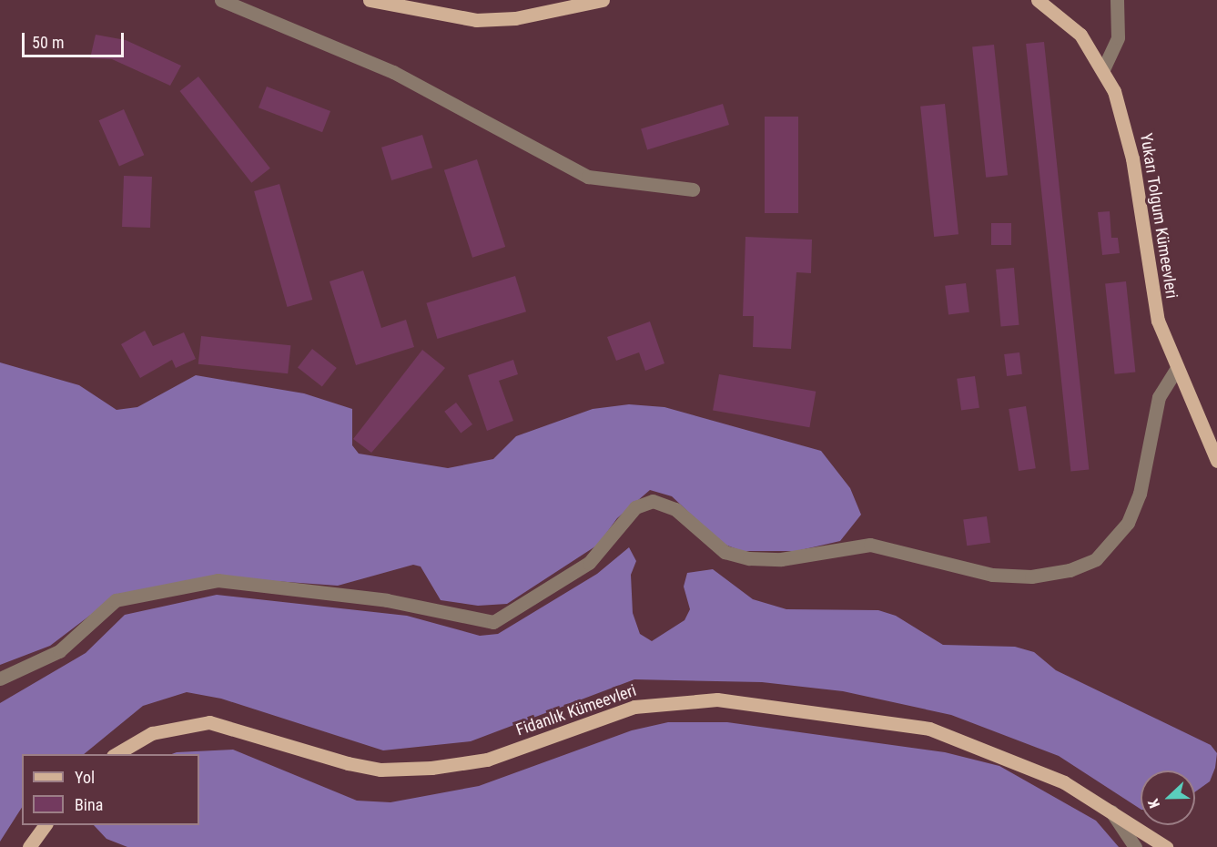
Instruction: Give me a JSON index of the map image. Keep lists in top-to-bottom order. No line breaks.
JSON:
{"streets":{"main road":["Yukarı Tolgum Kümeevleri","Fidanlık Kümeevleri"]},"legend":["Yol","Bina"],"scale_bar":"50 m","north":"left"}
